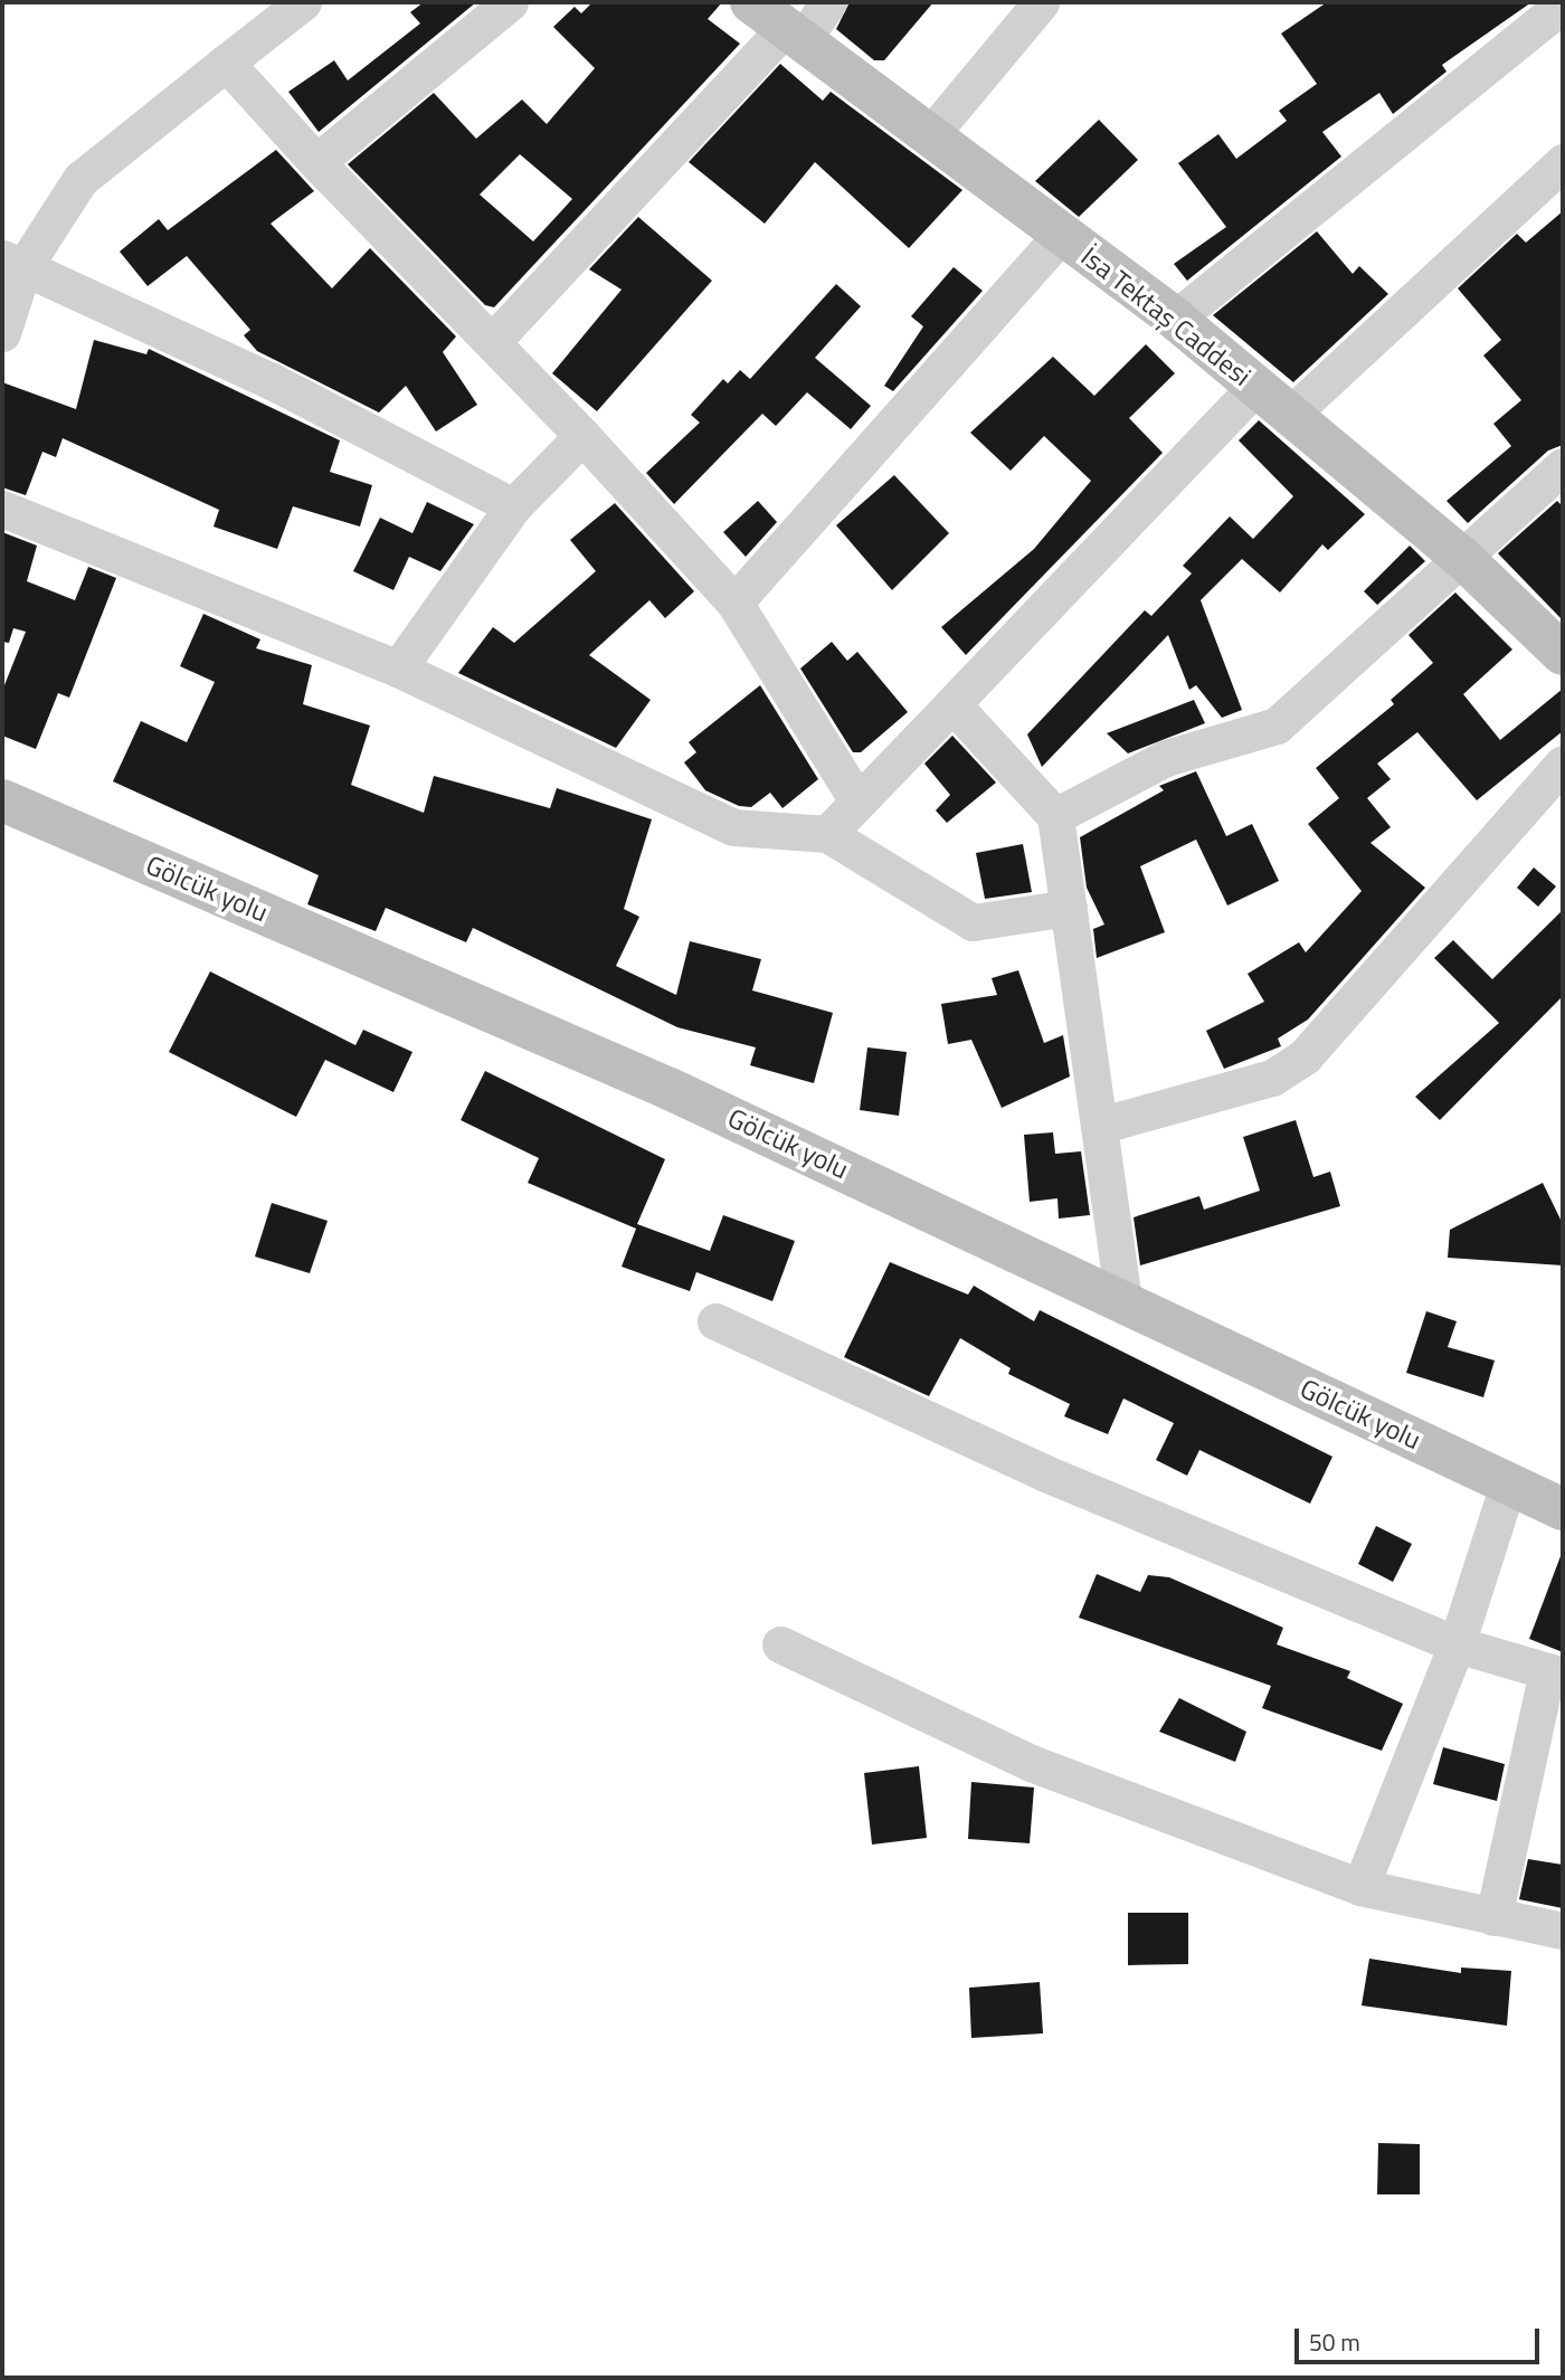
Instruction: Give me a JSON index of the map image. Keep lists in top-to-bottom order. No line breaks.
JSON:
{"streets":{"main road":["İsa Tektaş Caddesi","Gölcük yolu"]},"scale_bar":"50 m"}
